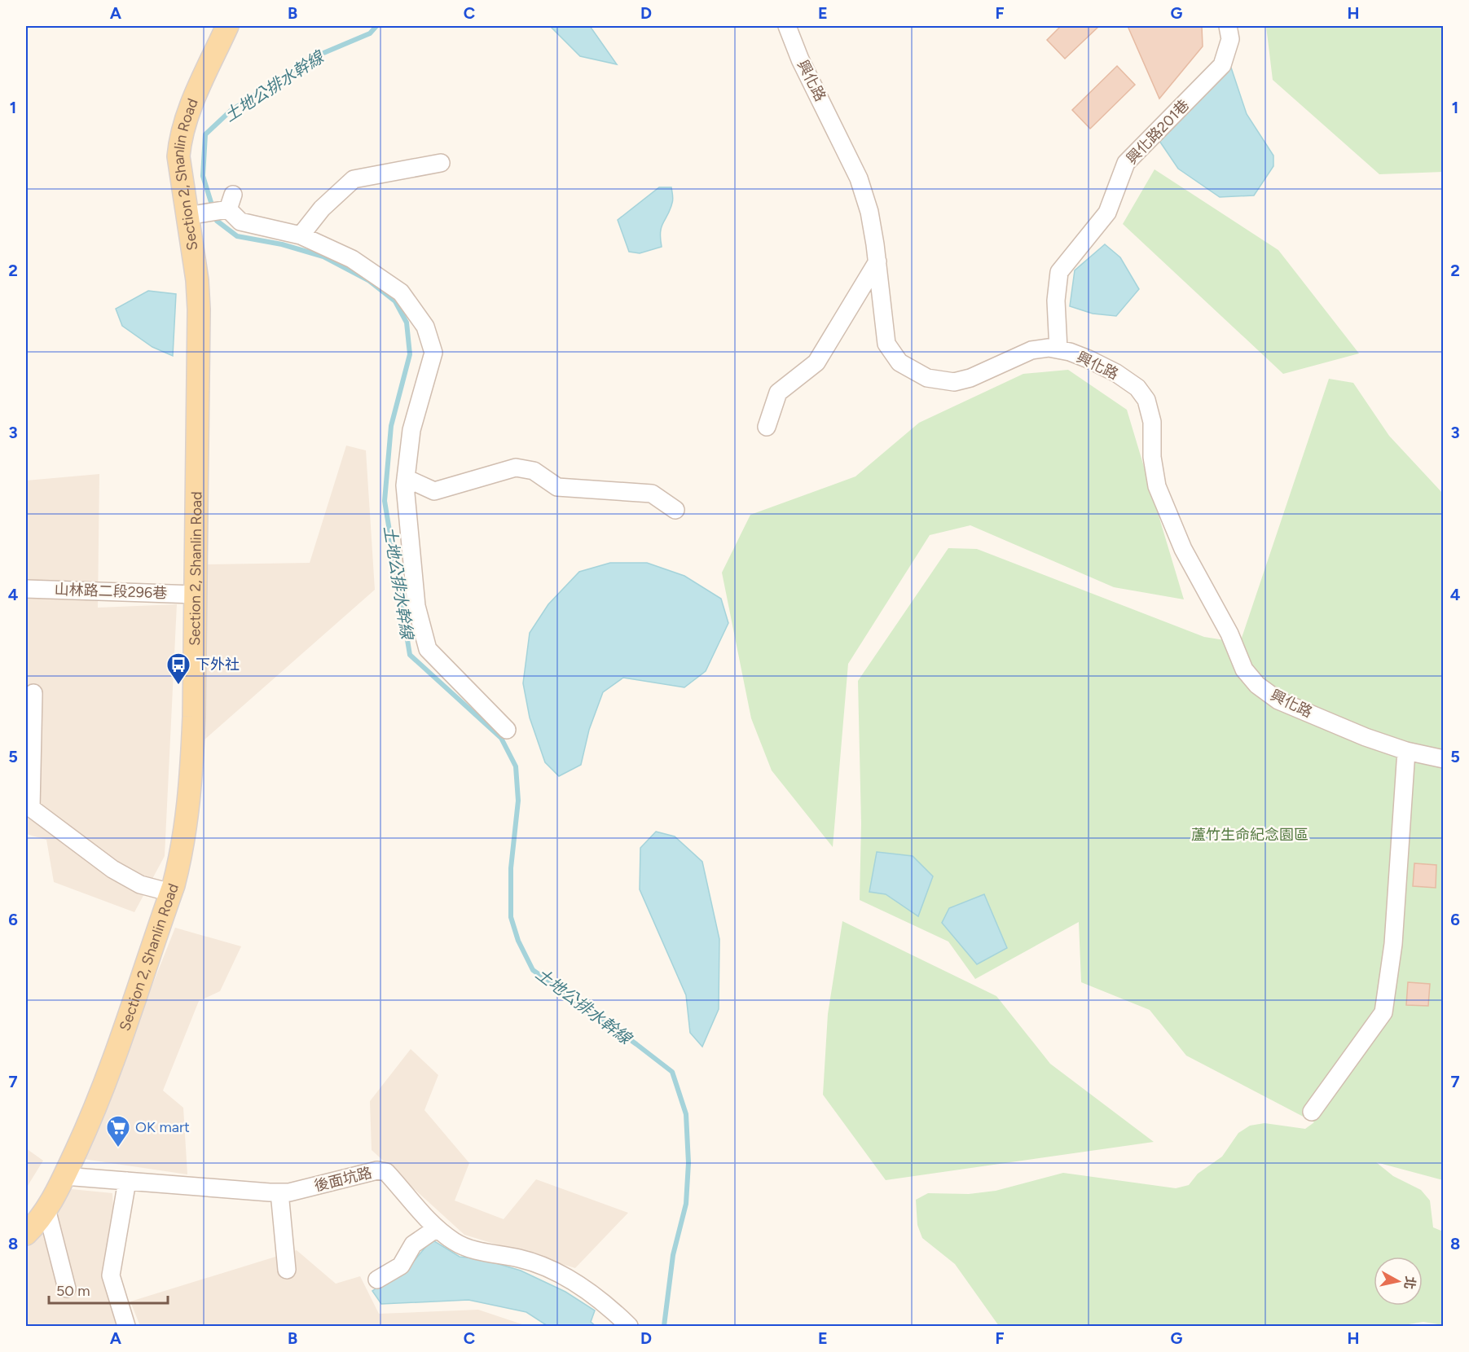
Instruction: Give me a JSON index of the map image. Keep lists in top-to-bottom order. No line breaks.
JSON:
{"streets":{"main road":["Section 2, Shanlin Road"],"street":["興化路","興化路201巷","山林路二段296巷","後面坑路"]},"crossings":[["興化路","興化路201巷"],["Section 2, Shanlin Road","山林路二段296巷"],["Section 2, Shanlin Road","後面坑路"]],"water":["土地公排水幹線"],"parks":["蘆竹生命紀念園區"],"places":{"bus stop":["下外社"],"supermarket":["OK mart"]},"scale_bar":"50 m","north":"right","grid":{"columns":["A","B","C","D","E","F","G","H"],"rows":["1","2","3","4","5","6","7","8"]}}
